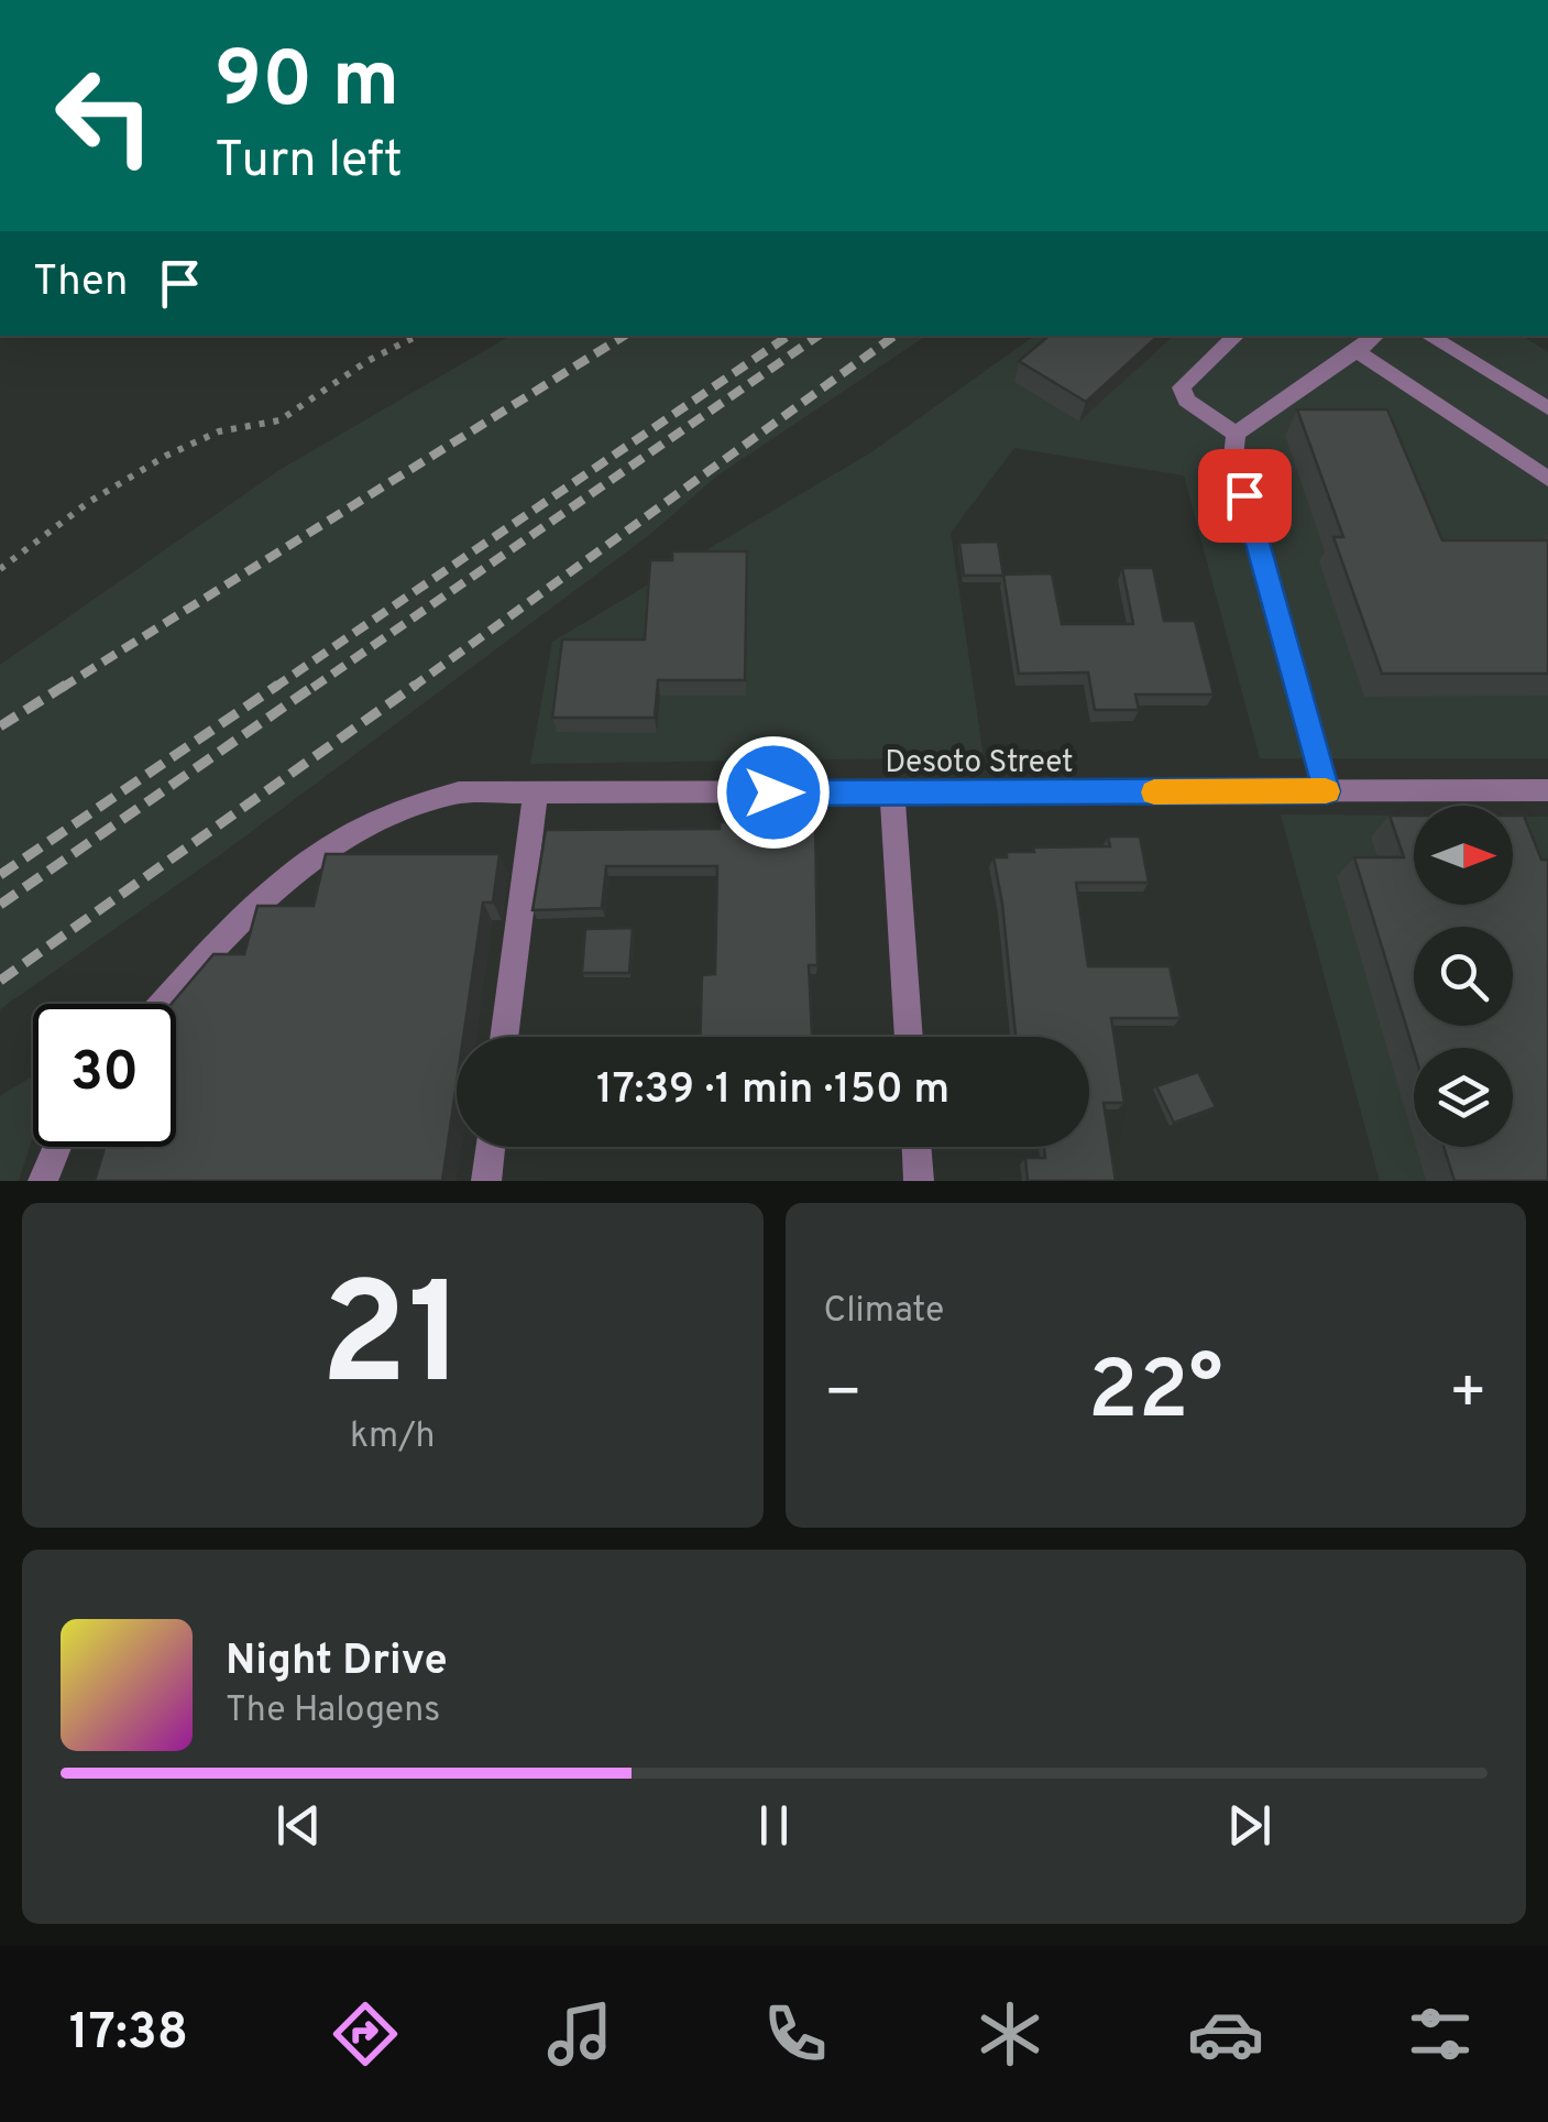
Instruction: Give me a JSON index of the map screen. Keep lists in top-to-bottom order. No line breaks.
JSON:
{"streets":{"street":["Desoto Street"]},"north":"right","page":{"turn":["90 m","Turn left"],"then":"Then","limit":"30","trip":"17:39 · 1 min · 150 m","tile":[["21","km/h"],"Climate"],"heat":["−","22°","+"],"song":["Night Drive","The Halogens"],"tabs":"17:38"}}
